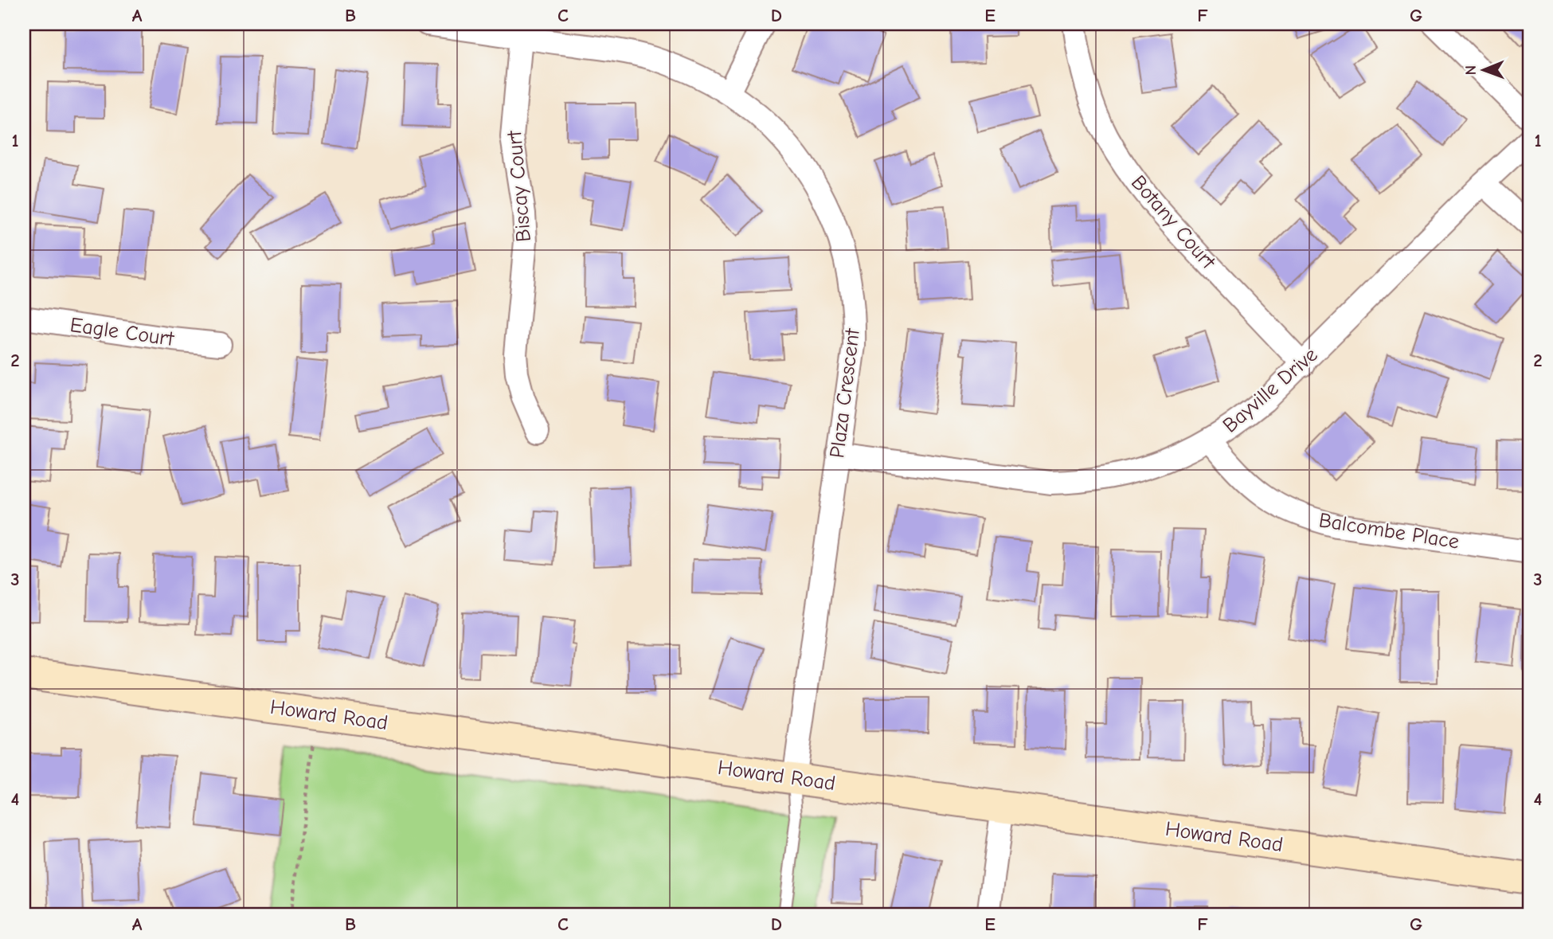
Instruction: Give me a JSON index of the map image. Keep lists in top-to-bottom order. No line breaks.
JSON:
{"streets":{"main road":["Howard Road"],"street":["Biscay Court","Botany Court","Eagle Court","Bayville Drive","Plaza Crescent","Balcombe Place"]},"crossings":[["Biscay Court","Plaza Crescent"],["Botany Court","Bayville Drive"],["Bayville Drive","Plaza Crescent"],["Bayville Drive","Balcombe Place"],["Plaza Crescent","Howard Road"]],"north":"left","grid":{"columns":["A","B","C","D","E","F","G"],"rows":["1","2","3","4"]}}
